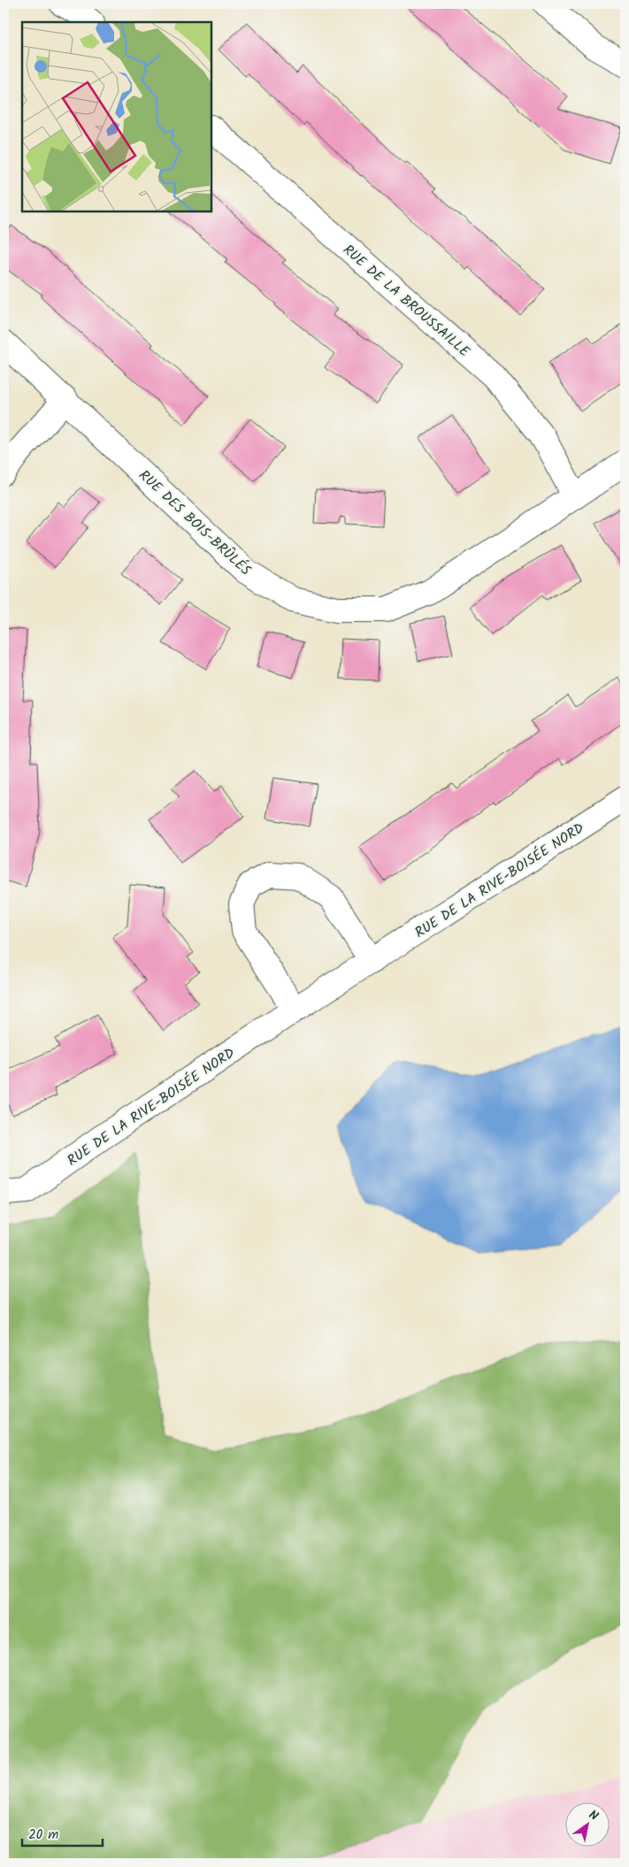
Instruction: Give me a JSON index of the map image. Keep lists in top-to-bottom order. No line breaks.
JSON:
{"streets":{"street":["RUE DE LA BROUSSAILLE","RUE DES BOIS-BRÛLÉS","RUE DE LA RIVE-BOISÉE NORD"]},"crossings":[["RUE DE LA BROUSSAILLE","RUE DES BOIS-BRÛLÉS"]],"scale_bar":"20 m","north":"top right"}
